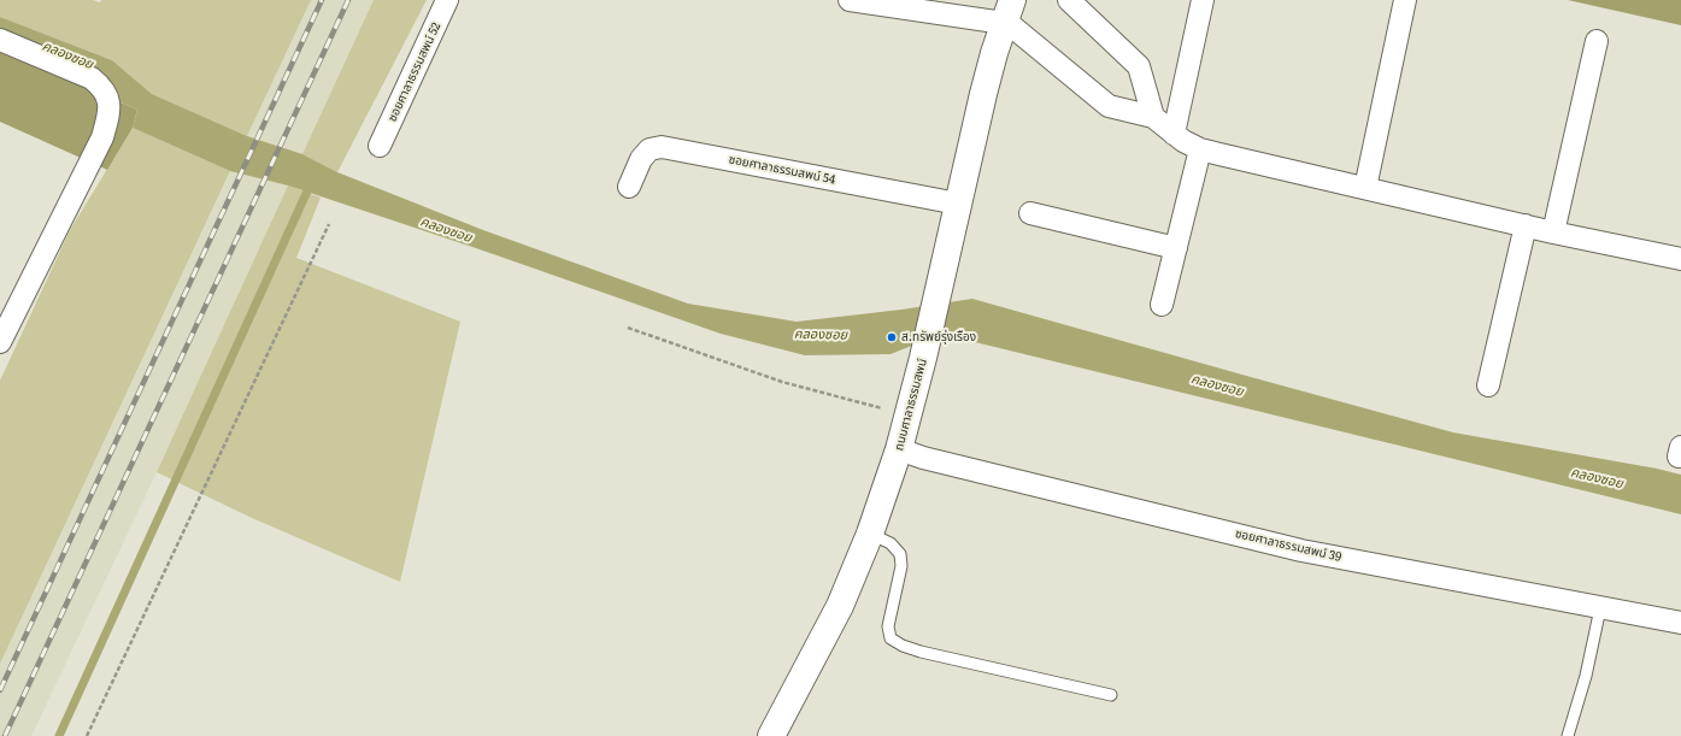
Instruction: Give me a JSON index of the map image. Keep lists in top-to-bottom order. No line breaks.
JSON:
{"streets":{"street":["ซอยศาลาธรรมสพน์ 52","ซอยศาลาธรรมสพน์ 54","ถนนศาลาธรรมสพน์","ซอยศาลาธรรมสพน์ 39"]},"crossings":[["ซอยศาลาธรรมสพน์ 54","ถนนศาลาธรรมสพน์"],["ถนนศาลาธรรมสพน์","ซอยศาลาธรรมสพน์ 39"]],"water":["คลองซอย"],"places":["ส.ทรัพย์รุ่งเรือง"]}
